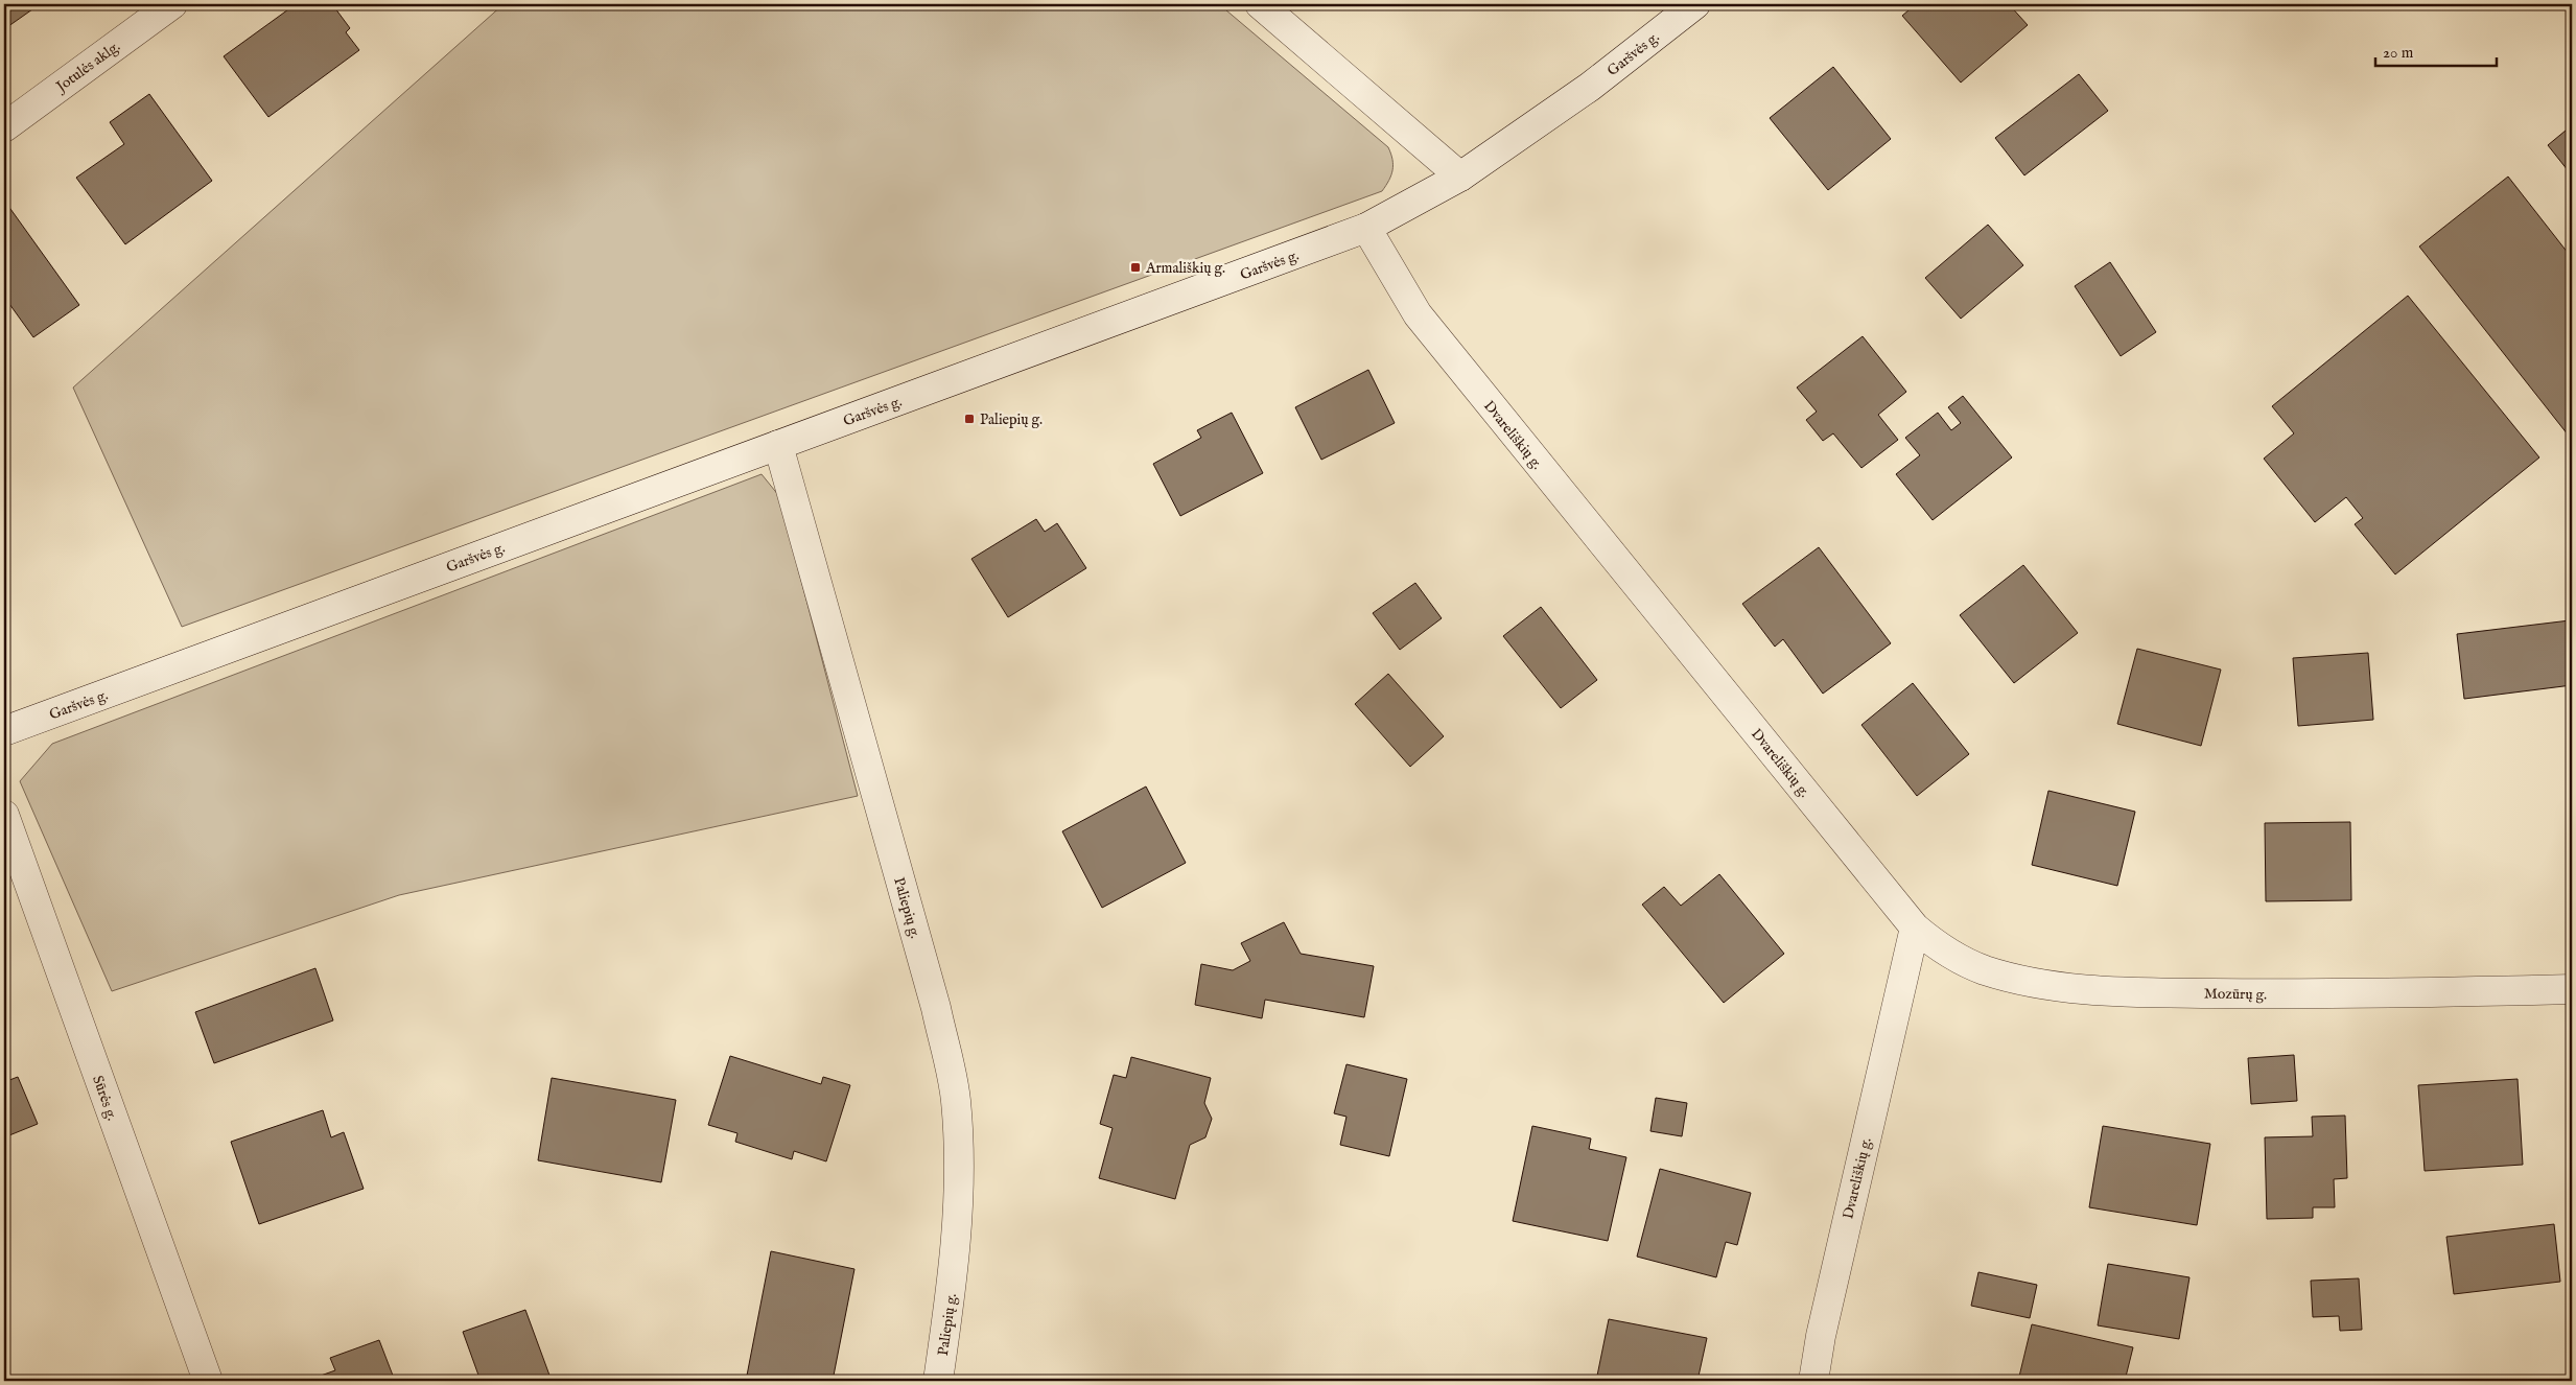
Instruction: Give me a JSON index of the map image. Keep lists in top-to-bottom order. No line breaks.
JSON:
{"streets":{"street":["Garšvės g.","Jotulės aklg.","Dvareliškių g.","Paliepių g.","Mozūrų g.","Sūrės g."]},"crossings":[["Garšvės g.","Dvareliškių g."],["Garšvės g.","Paliepių g."],["Dvareliškių g.","Mozūrų g."]],"places":{"transit":["Armališkių g.","Paliepių g."]},"scale_bar":"20 m"}
